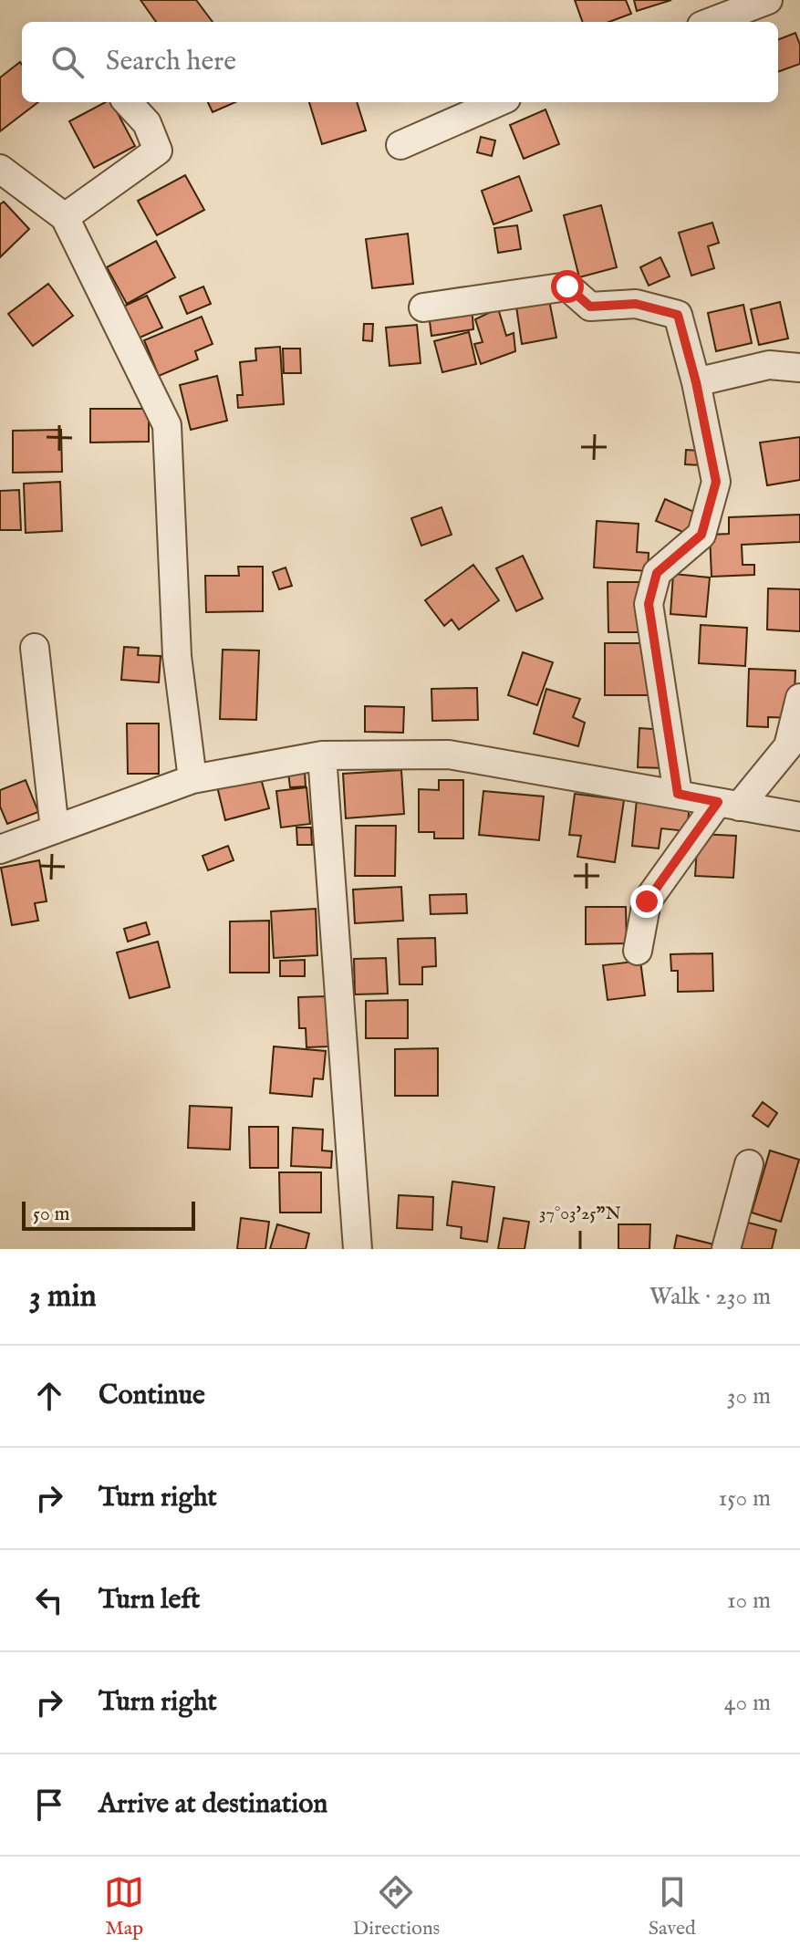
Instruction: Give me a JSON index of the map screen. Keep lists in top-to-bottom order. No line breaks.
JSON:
{"scale_bar":"50 m","page":{"search":"Search here","scale":"50 m","heading":["3 min","Walk · 230 m"],"list":[["Continue","30 m"],["Turn right","150 m"],["Turn left","10 m"],["Turn right","40 m"],"Arrive at destination"],"nav":["Map","Directions","Saved"]},"coordinates":["37°03'25\"N"]}
